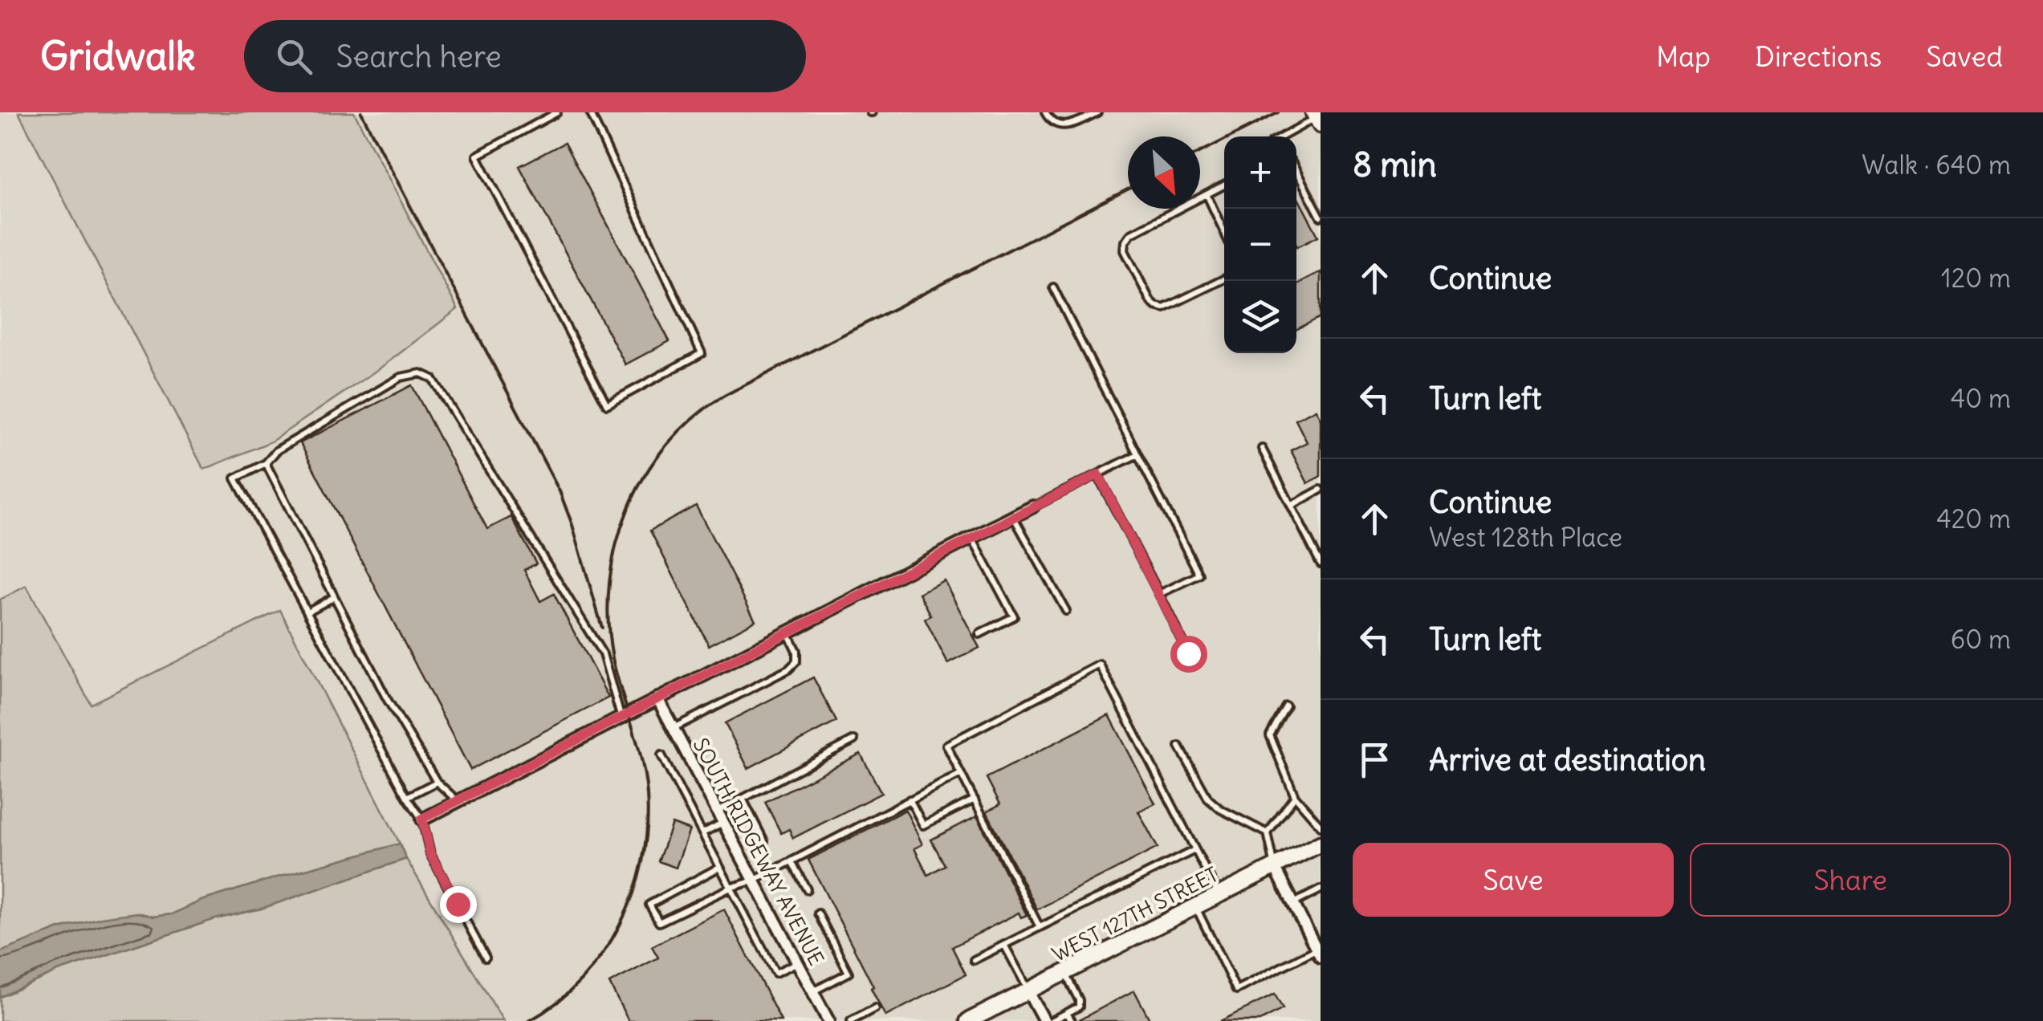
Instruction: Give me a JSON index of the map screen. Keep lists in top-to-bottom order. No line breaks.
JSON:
{"streets":{"main road":["WEST 127TH STREET"],"street":["SOUTH RIDGEWAY AVENUE"]},"north":"bottom right","page":{"header":"Gridwalk","search":"Search here","nav":["Map","Directions","Saved"],"heading":["8 min","Walk · 640 m"],"map_buttons":["+","−"],"list":[["Continue","120 m"],["Turn left","40 m"],["Continue","West 128th Place","420 m"],["Turn left","60 m"],"Arrive at destination"],"buttons":["Save","Share"]}}
